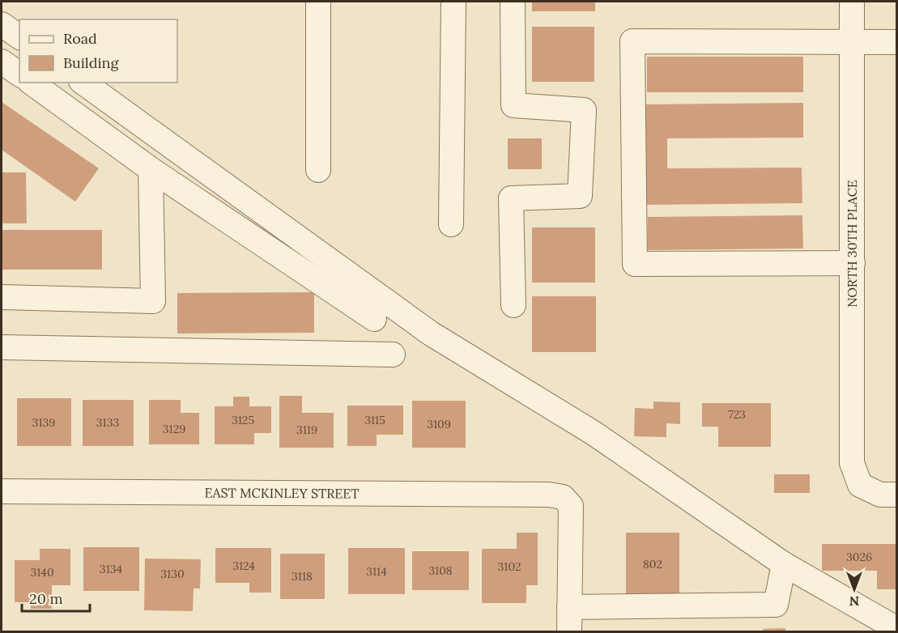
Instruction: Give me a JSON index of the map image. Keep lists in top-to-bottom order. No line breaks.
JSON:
{"streets":{"street":["NORTH 30TH PLACE","EAST MCKINLEY STREET"]},"house_numbers":["723","3125","3115","3139","3133","3109","3129","3119","3026","802","3124","3102","3134","3108","3114","3140","3130","3118"],"legend":["Road","Building"],"scale_bar":"20 m","north":"bottom"}
